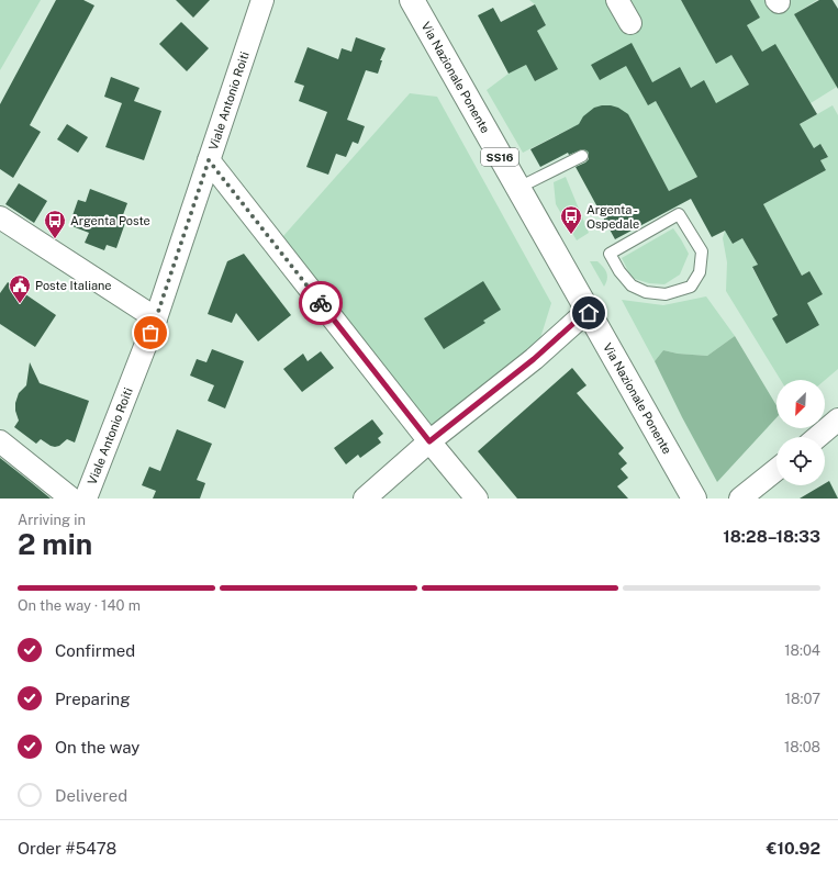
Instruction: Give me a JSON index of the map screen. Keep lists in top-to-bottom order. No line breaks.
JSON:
{"streets":{"main road":["Via Nazionale Ponente","SS16"],"street":["Viale Antonio Roiti"]},"places":{"bus stop":["Argenta - Ospedale","Argenta Poste"],"public building":["Poste Italiane"]},"north":"bottom left","page":{"heading":["2 min","Arriving in","18:28–18:33"],"panel":["Order #5478","€10.92"],"bar":"On the way · 140 m","list":[["Confirmed","18:04"],["Preparing","18:07"],["On the way","18:08"],"Delivered"]}}
